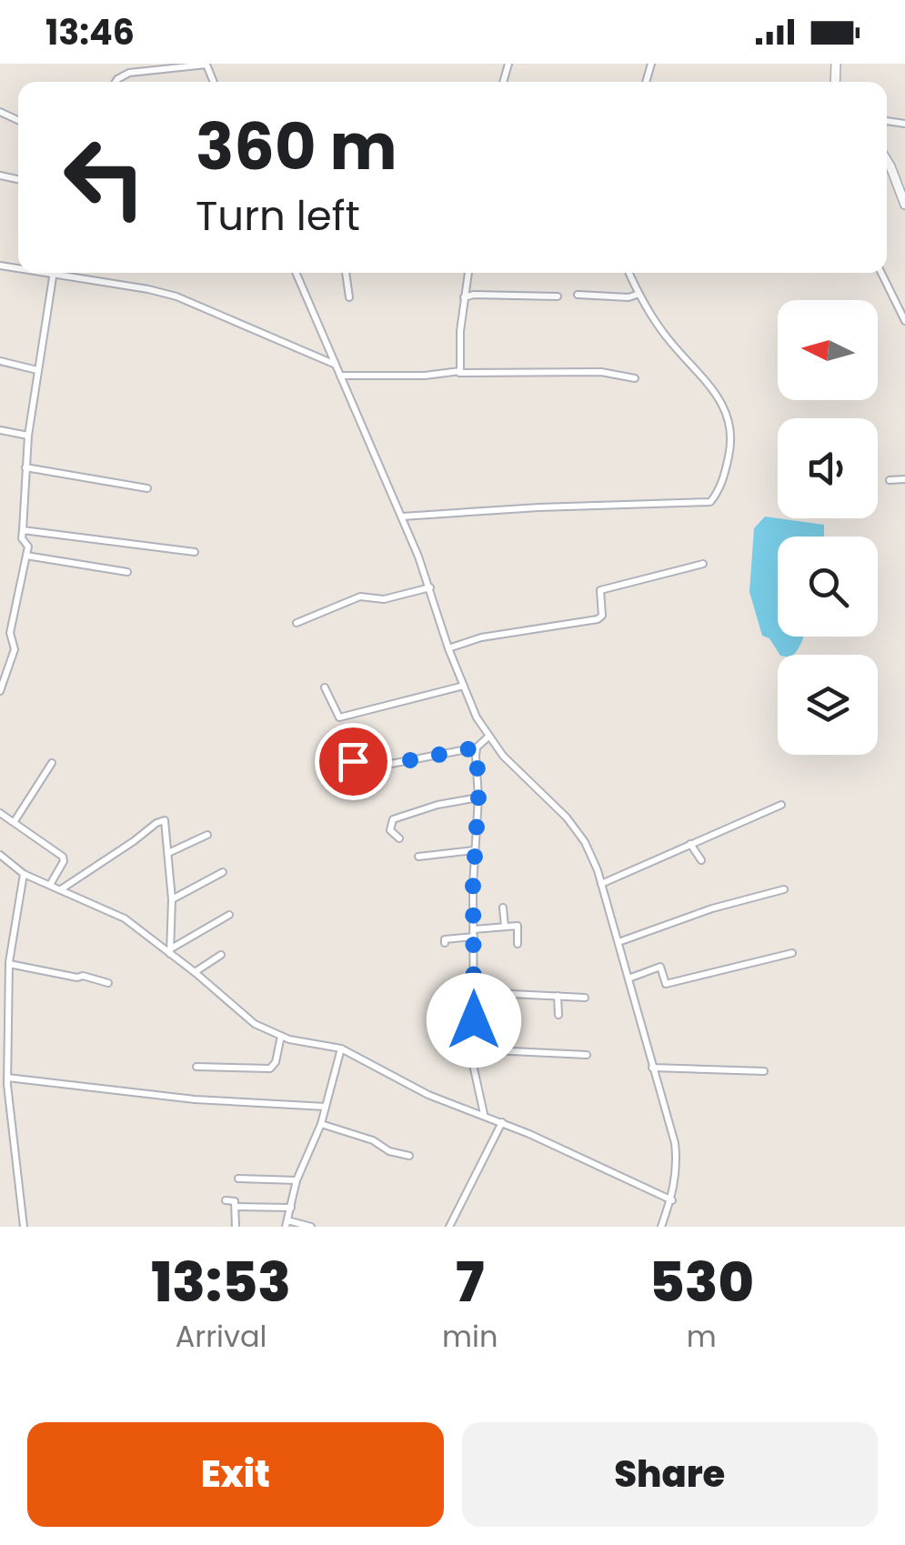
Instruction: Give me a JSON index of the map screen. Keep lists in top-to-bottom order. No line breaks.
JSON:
{"north":"left","page":{"status":"13:46","turn":["360 m","Turn left"],"eta":["13:53","Arrival","7","min","530","m"],"buttons":["Exit","Share"]}}
